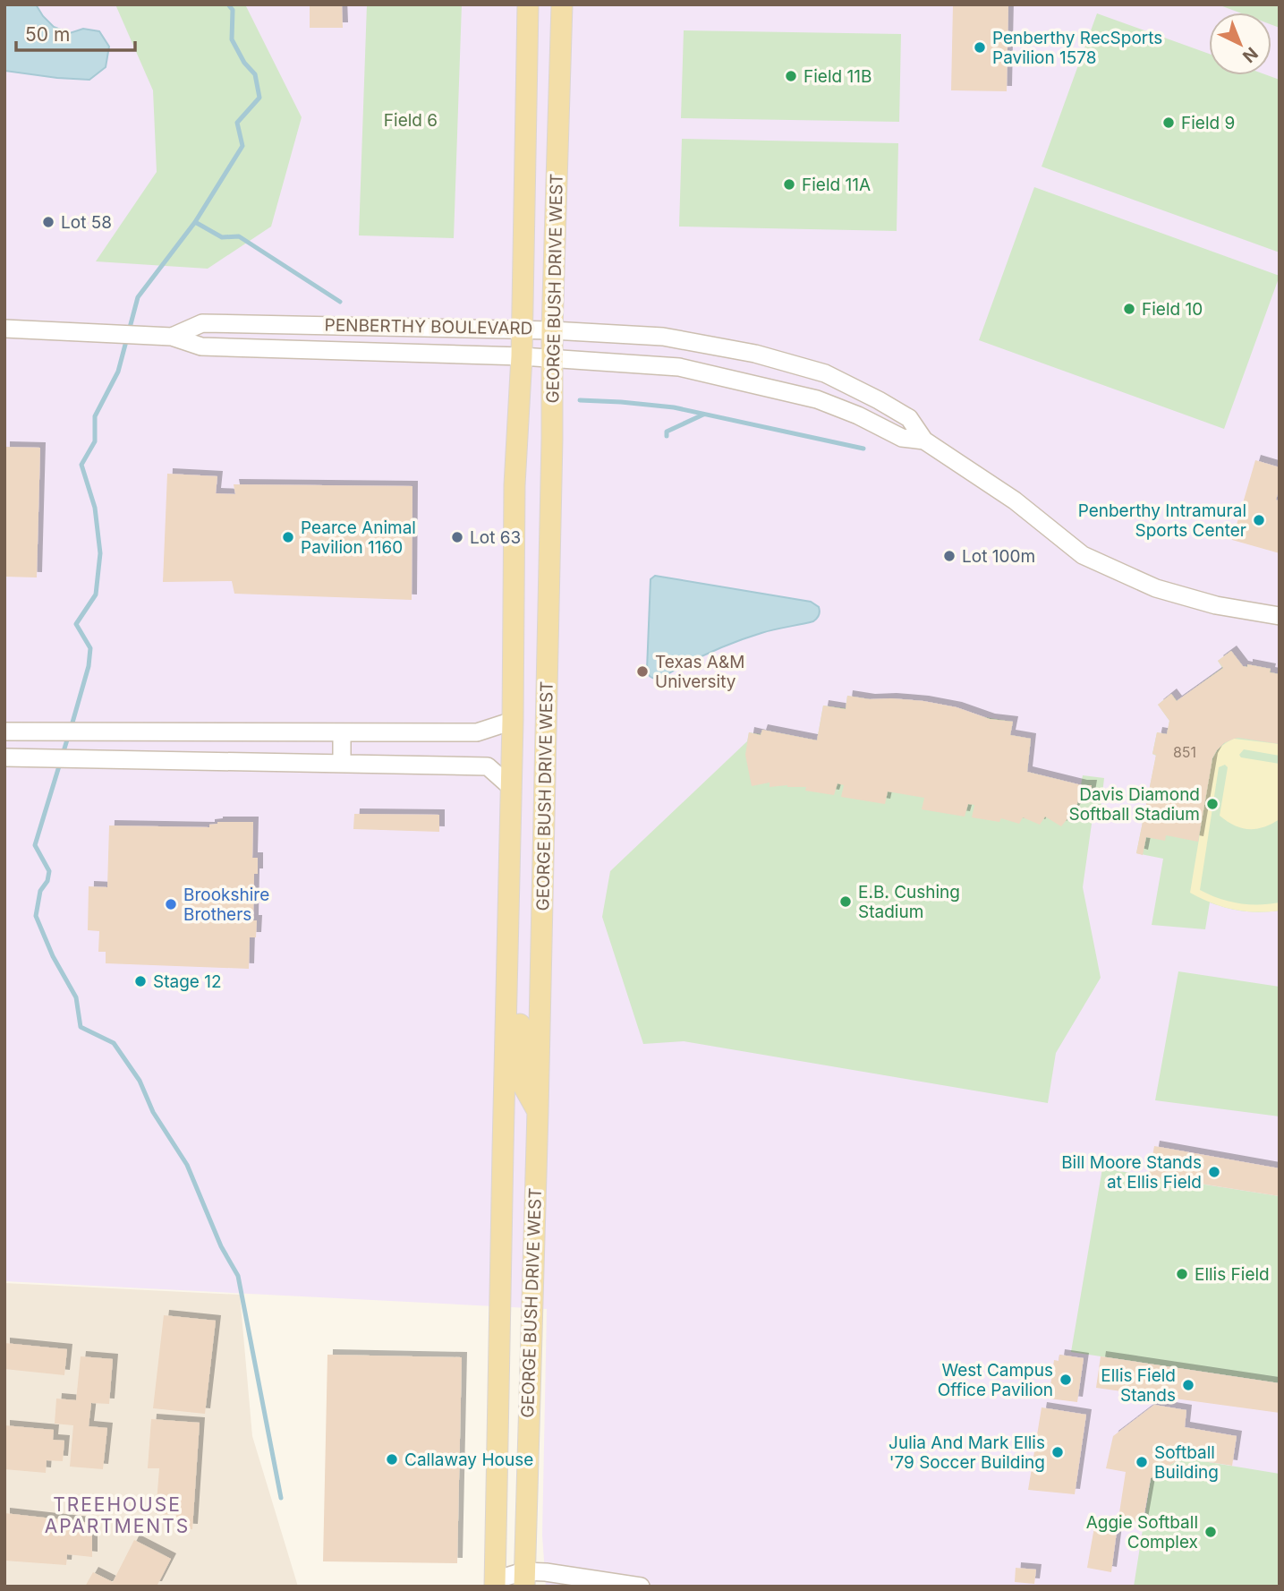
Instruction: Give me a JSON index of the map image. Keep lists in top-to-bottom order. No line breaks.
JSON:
{"streets":{"main road":["GEORGE BUSH DRIVE WEST"],"street":["PENBERTHY BOULEVARD"]},"crossings":[["GEORGE BUSH DRIVE WEST","PENBERTHY BOULEVARD"]],"districts":["TREEHOUSE APARTMENTS"],"parks":["Field 6"],"places":["Penberthy RecSports Pavilion 1578","Field 11B","Field 9","Field 11A","Lot 58","Field 10","Penberthy Intramural Sports Center","Pearce Animal Pavilion 1160","Lot 63","Lot 100m","Texas A&M University","Davis Diamond Softball Stadium","E.B. Cushing Stadium","Brookshire Brothers","Stage 12","Bill Moore Stands at Ellis Field","Ellis Field","West Campus Office Pavilion","Ellis Field Stands","Julia And Mark Ellis '79 Soccer Building","Callaway House","Softball Building","Aggie Softball Complex"],"house_numbers":["851"],"scale_bar":"50 m","north":"bottom right"}
